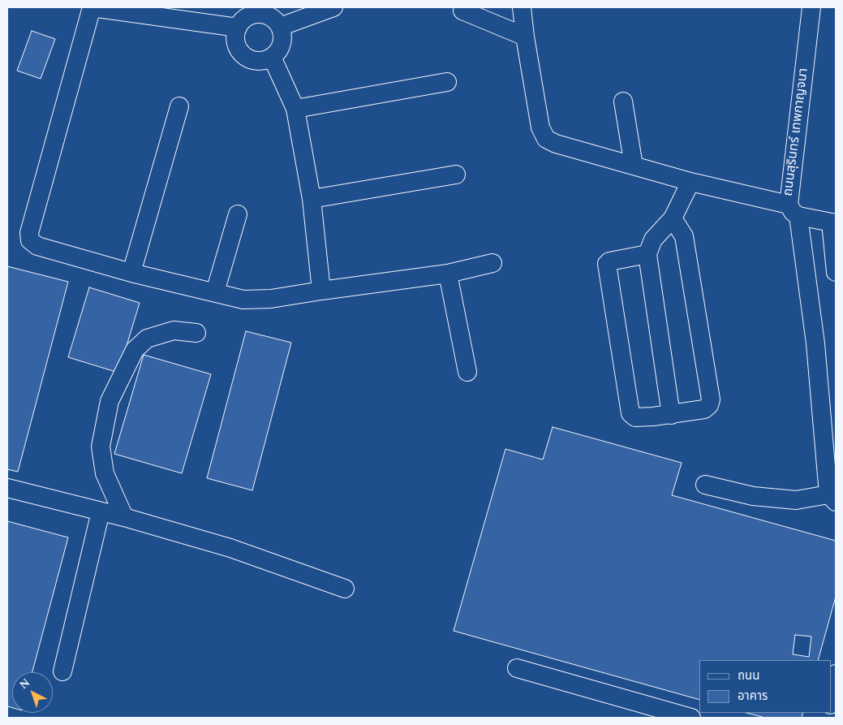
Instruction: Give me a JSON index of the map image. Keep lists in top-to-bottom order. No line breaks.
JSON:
{"streets":{"street":["ถนนสุรินทร์ เทพกาญจนา"]},"legend":["ถนน","อาคาร"],"north":"top left"}
